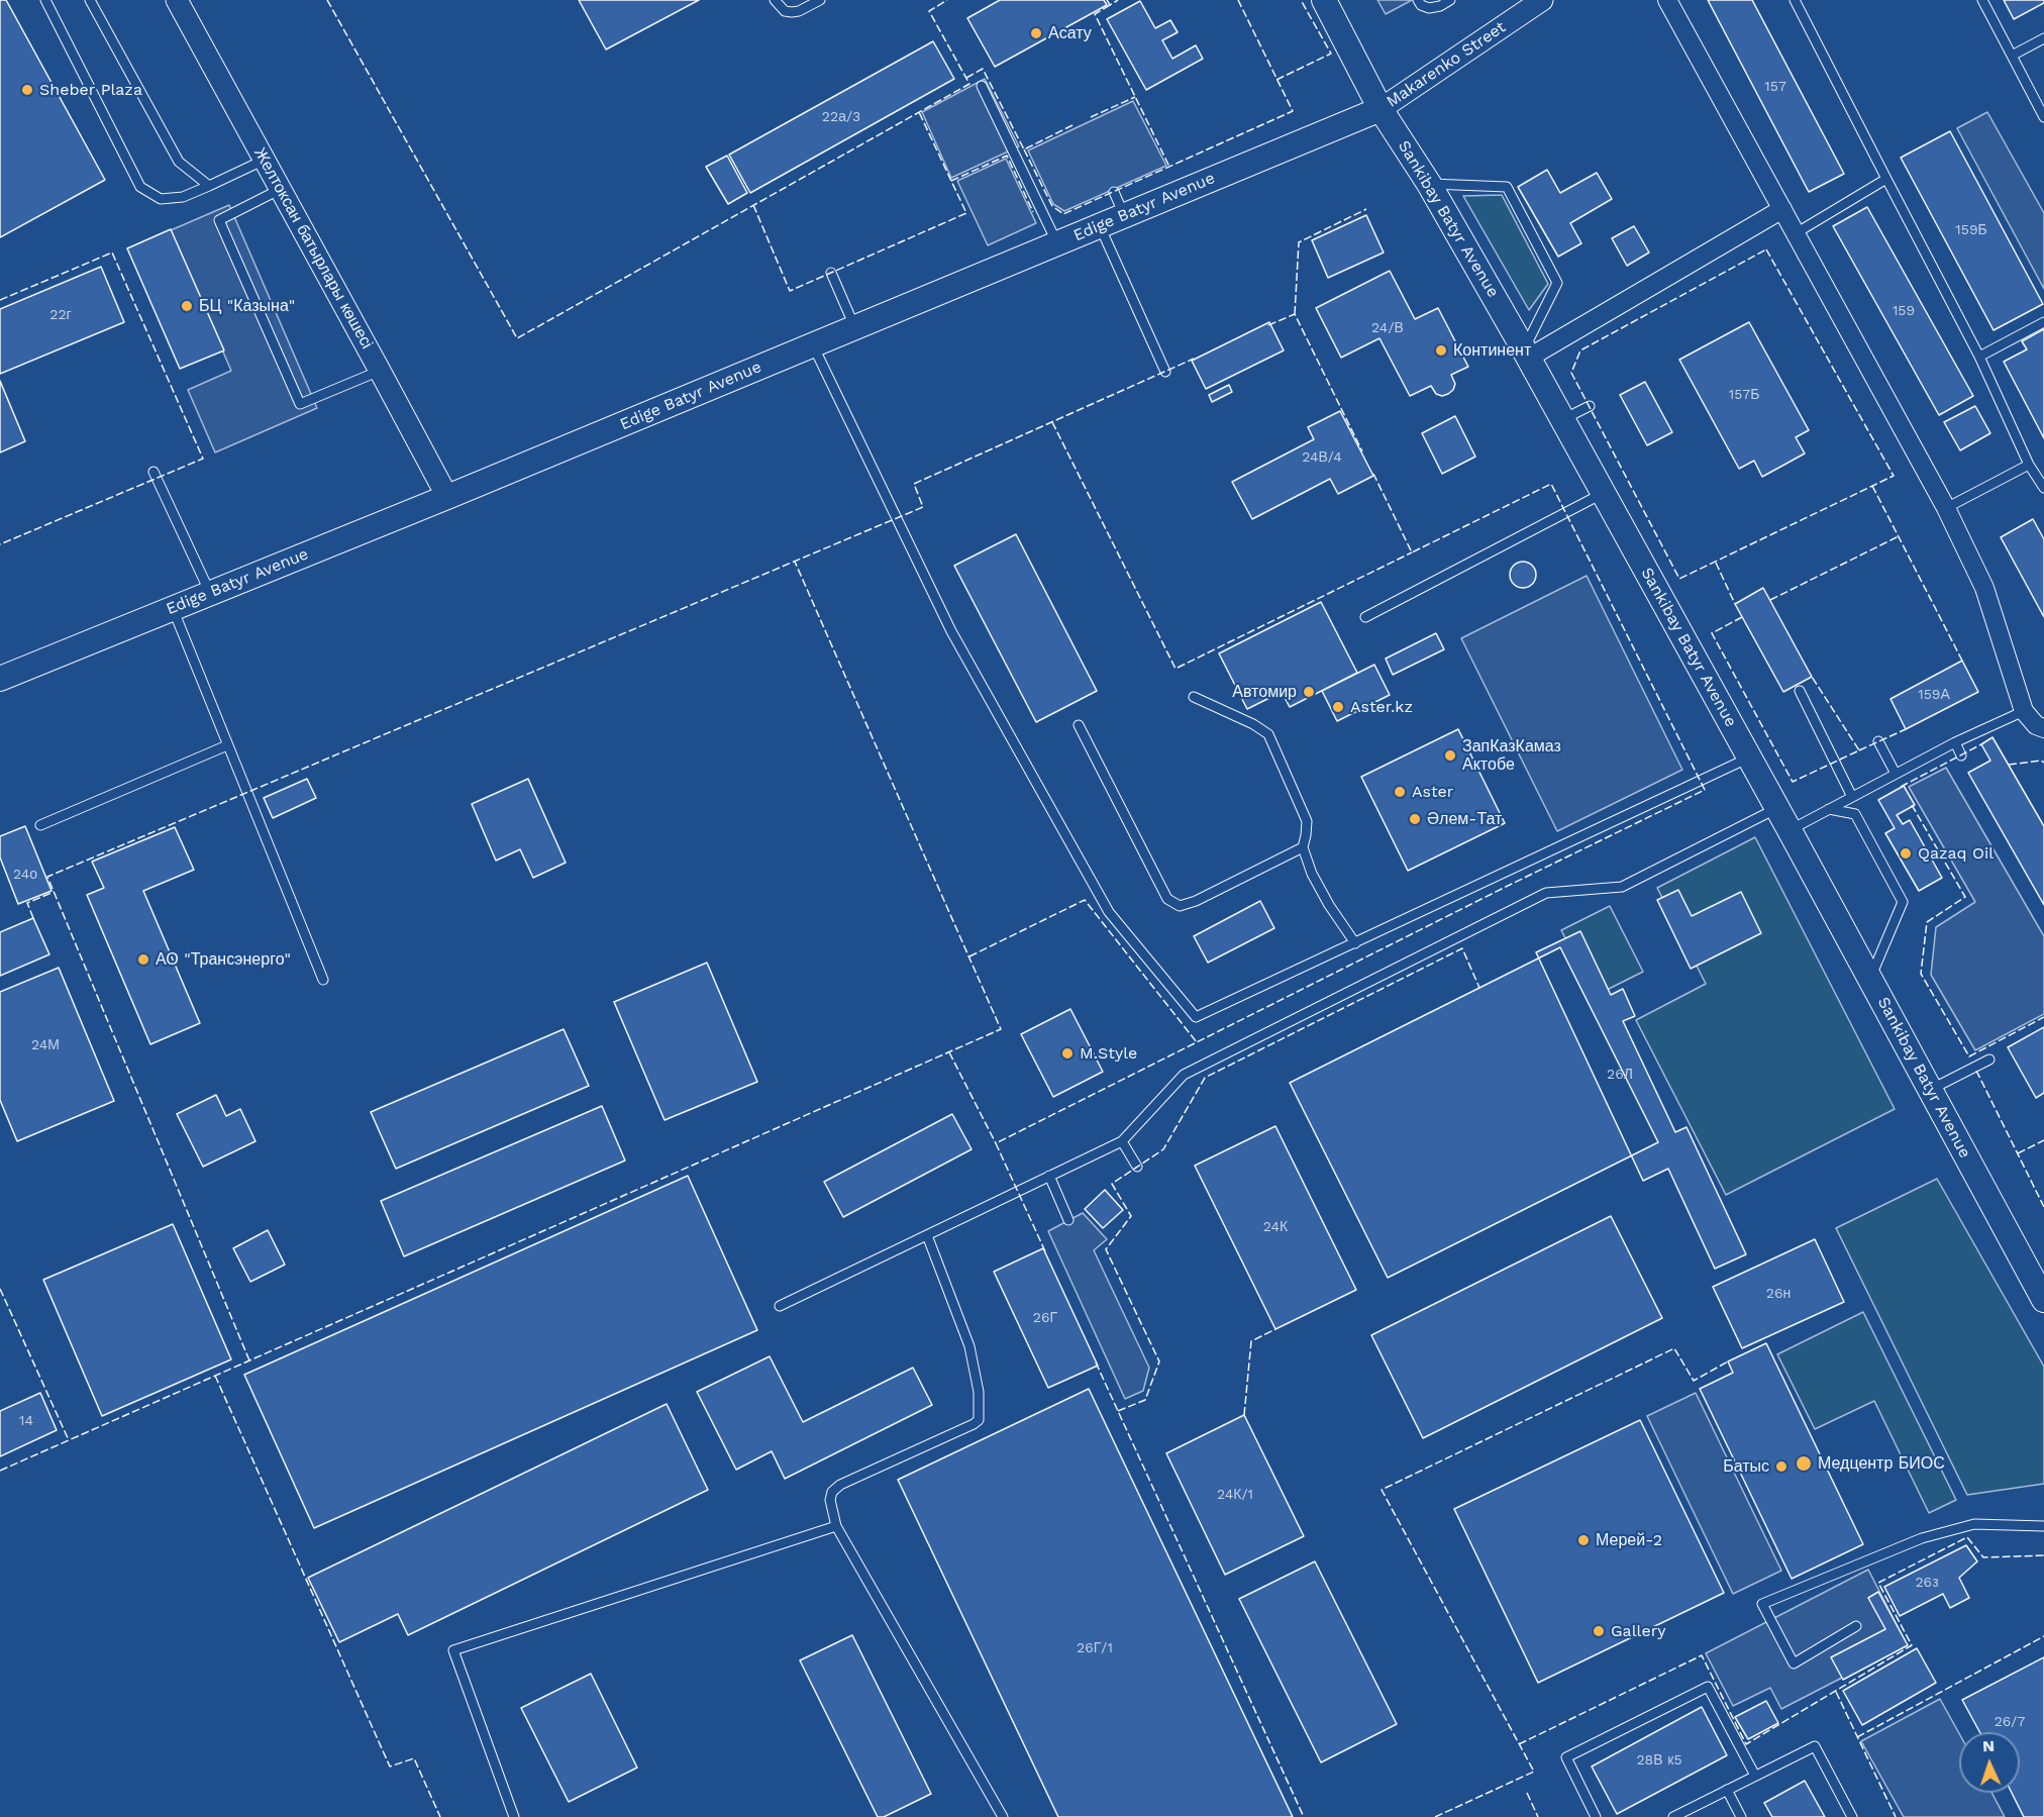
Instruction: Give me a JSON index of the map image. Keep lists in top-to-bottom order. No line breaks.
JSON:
{"streets":{"main road":["Edige Batyr Avenue","Sankibay Batyr Avenue"],"street":["Makarenko Street","Желтоксан батырлары көшесі"]},"crossings":[["Makarenko Street","Edige Batyr Avenue"],["Makarenko Street","Sankibay Batyr Avenue"],["Edige Batyr Avenue","Sankibay Batyr Avenue"],["Edige Batyr Avenue","Желтоксан батырлары көшесі"]],"places":["Асату","Sheber Plaza","БЦ \"Казына\"","Континент","Автомир","Aster.kz","ЗапКазКамаз Актобе","Aster","Әлем-Тат","Qazaq Oil","АО \"Трансэнерго\"","M.Style","Медцентр БИОС","Батыс","Мерей-2","Gallery"],"house_numbers":["157","22а/3","159Б","159","22г","24/В","157Б","24В/4","159А","24о","24М","26Л","24К","26н","26Г","14","24К/1","26з","26Г/1","26/7","28В к5"],"north":"top"}
